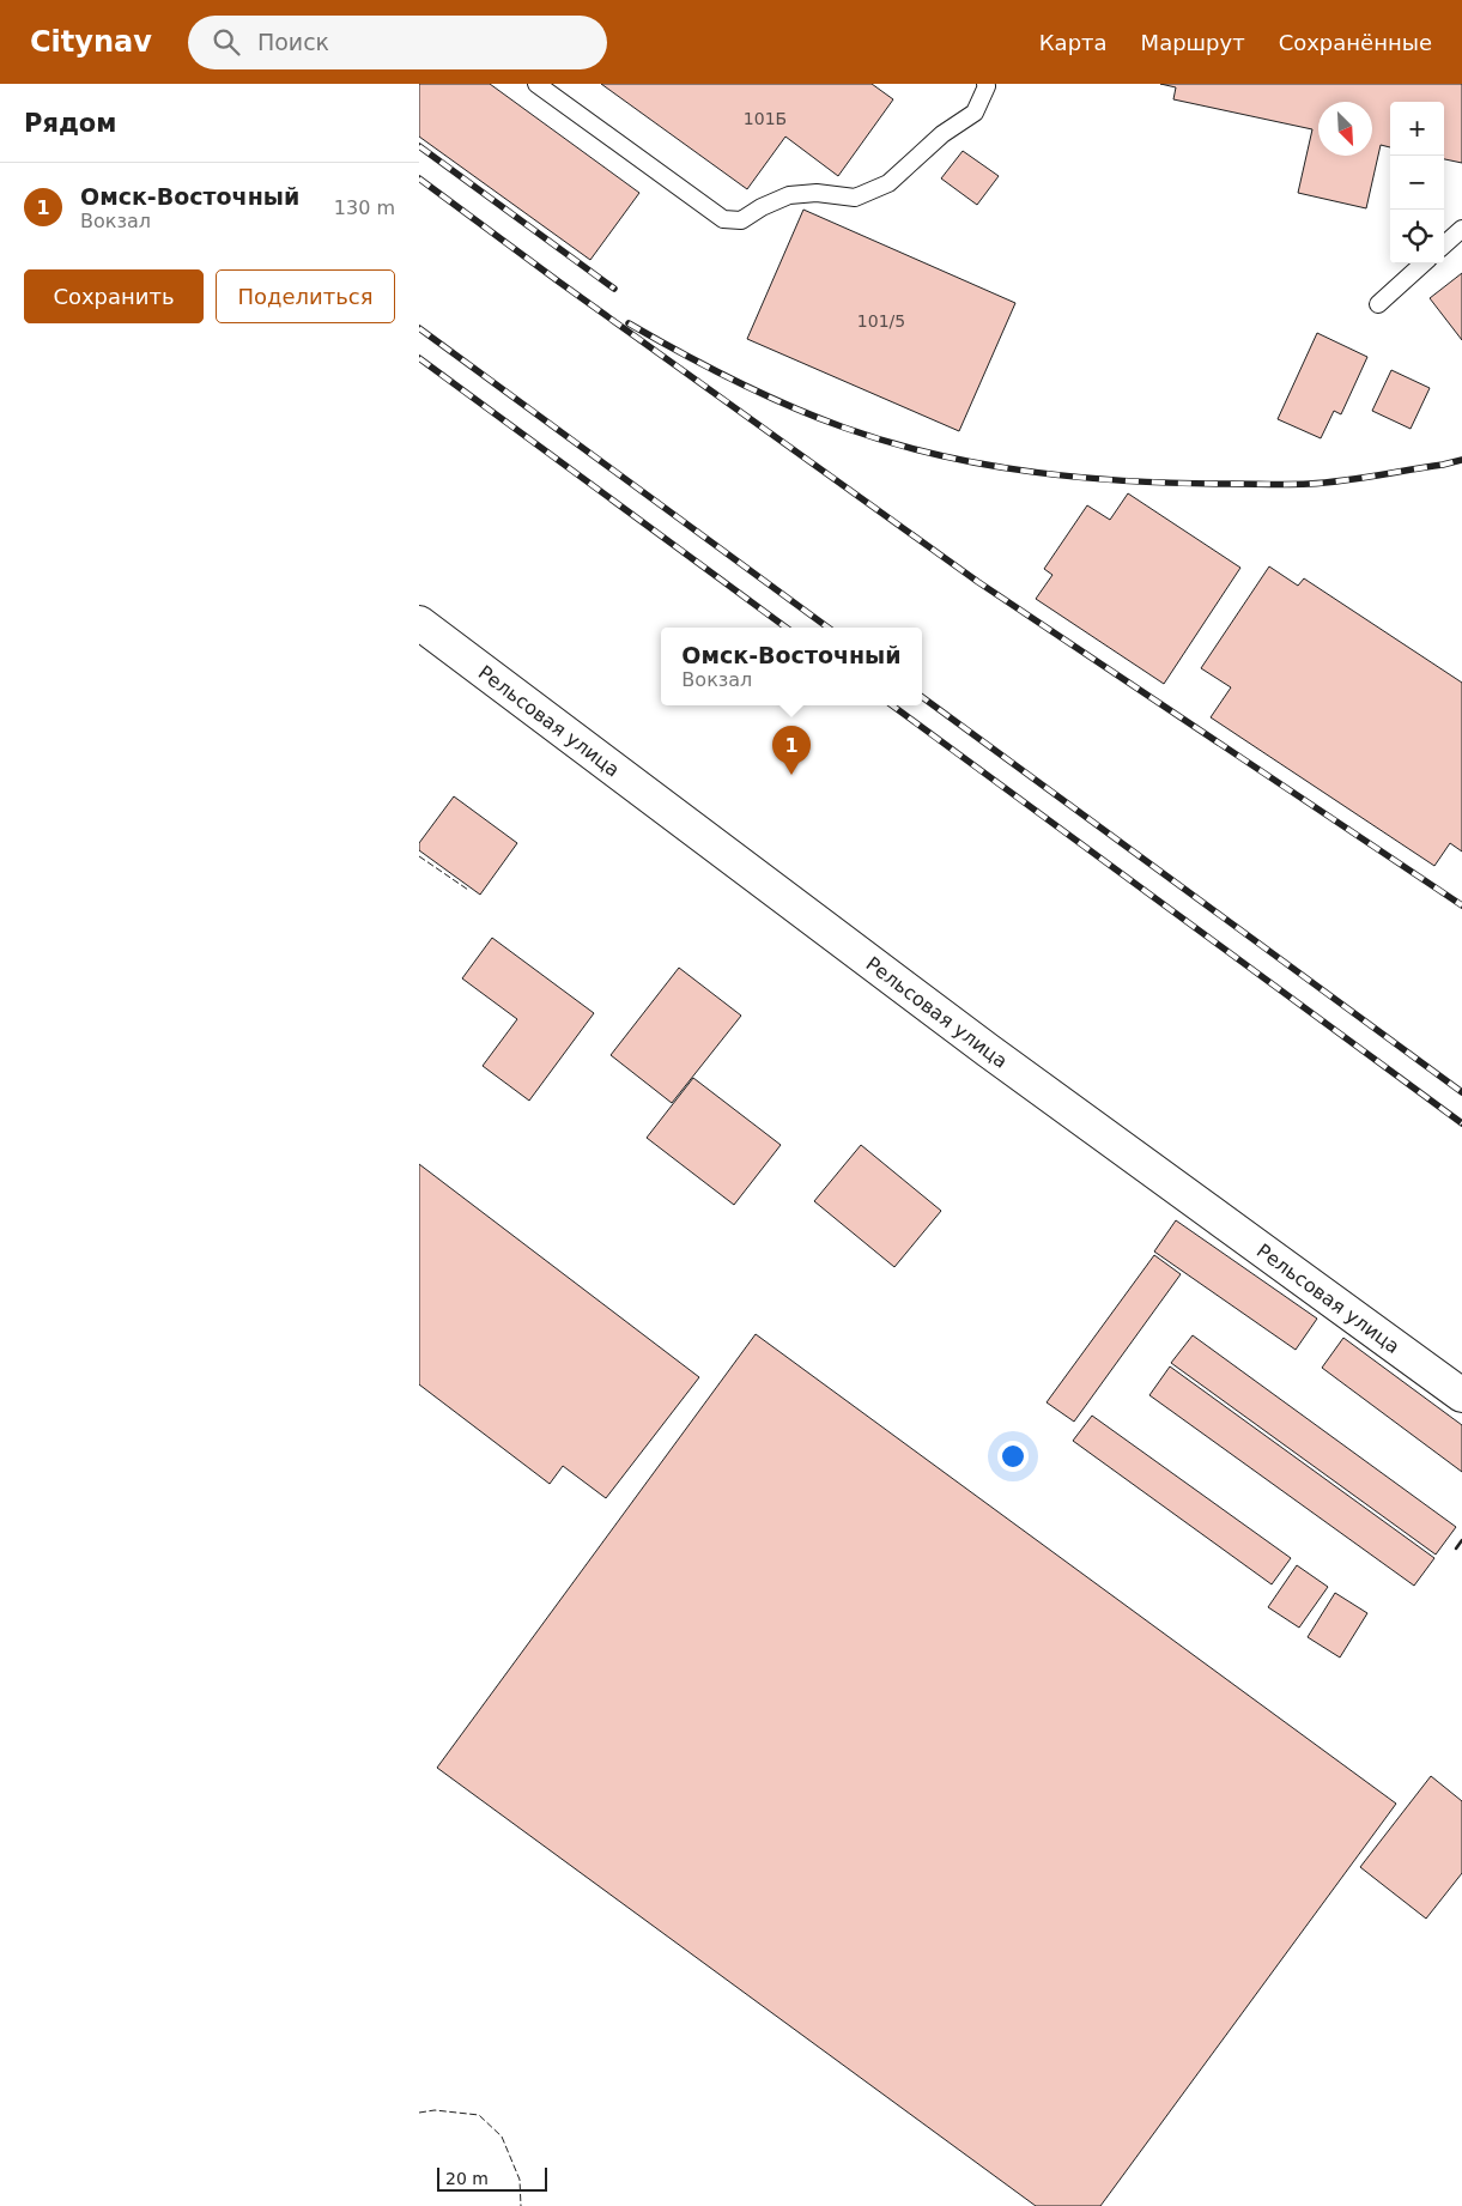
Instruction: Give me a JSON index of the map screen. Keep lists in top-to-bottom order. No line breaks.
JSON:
{"streets":{"street":["Рельсовая улица"]},"house_numbers":["101Б","101/5"],"scale_bar":"20 m","north":"bottom right","page":{"header":"Citynav","search":"Поиск","nav":["Карта","Маршрут","Сохранённые"],"heading":"Рядом","map_buttons":["+","−"],"list":[{"mark":"1","name":"Омск-Восточный","note":"Вокзал","value":"130 m"}],"buttons":["Сохранить","Поделиться"],"popup":["Омск-Восточный","Вокзал"],"pins":"1","scale":"20 m"}}
